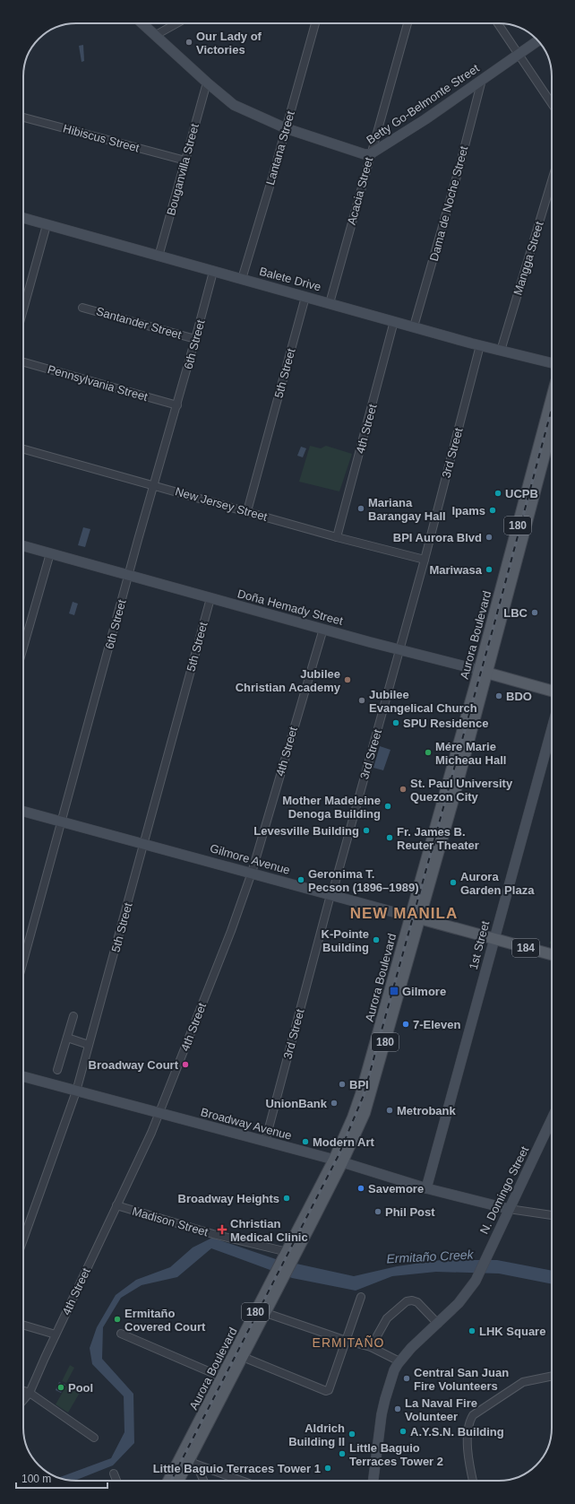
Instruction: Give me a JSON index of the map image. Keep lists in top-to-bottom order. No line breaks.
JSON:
{"streets":{"main road":["180","Doña Hemady Street","Aurora Boulevard","Gilmore Avenue","184"],"street":["Betty Go-Belmonte Street","Hibiscus Street","Lantana Street","Bouganvilla Street","Acacia Street","Dama de Noche Street","Mangga Street","Balete Drive","Santander Street","6th Street","5th Street","Pennsylvania Street","4th Street","3rd Street","New Jersey Street","1st Street","Broadway Avenue","N. Domingo Street","Madison Street"]},"crossings":[["Betty Go-Belmonte Street","Lantana Street"],["Betty Go-Belmonte Street","Bouganvilla Street"],["Betty Go-Belmonte Street","Acacia Street"],["Betty Go-Belmonte Street","Dama de Noche Street"],["Hibiscus Street","Bouganvilla Street"],["Lantana Street","Balete Drive"],["Bouganvilla Street","Balete Drive"],["Acacia Street","Balete Drive"],["Dama de Noche Street","Balete Drive"],["Mangga Street","Balete Drive"],["Balete Drive","6th Street"],["Balete Drive","5th Street"],["Balete Drive","4th Street"],["Balete Drive","3rd Street"],["Santander Street","6th Street"],["6th Street","Pennsylvania Street"],["6th Street","New Jersey Street"],["6th Street","Doña Hemady Street"],["6th Street","Gilmore Avenue"],["5th Street","New Jersey Street"],["5th Street","Doña Hemady Street"],["5th Street","Gilmore Avenue"],["5th Street","Broadway Avenue"],["4th Street","New Jersey Street"],["4th Street","Doña Hemady Street"],["4th Street","Gilmore Avenue"],["4th Street","Broadway Avenue"],["4th Street","Madison Street"],["3rd Street","New Jersey Street"],["3rd Street","Doña Hemady Street"],["3rd Street","Gilmore Avenue"],["3rd Street","Broadway Avenue"],["Doña Hemady Street","Aurora Boulevard"],["Aurora Boulevard","Gilmore Avenue"],["Aurora Boulevard","Broadway Avenue"],["Aurora Boulevard","Madison Street"],["Gilmore Avenue","1st Street"],["1st Street","Broadway Avenue"],["Broadway Avenue","N. Domingo Street"]],"districts":["NEW MANILA","ERMITAÑO"],"water":["Ermitaño Creek"],"places":{"other":["Our Lady of Victories","UCPB","Mariana Barangay Hall","Ipams","BPI Aurora Blvd","Mariwasa","LBC","Jubilee Christian Academy","BDO","Jubilee Evangelical Church","SPU Residence","Mére Marie Micheau Hall","St. Paul University Quezon City","Mother Madeleine Denoga Building","Levesville Building","Fr. James B. Reuter Theater","Geronima T. Pecson (1896–1989)","Aurora Garden Plaza","K-Pointe Building","7-Eleven","Broadway Court","BPI","UnionBank","Metrobank","Modern Art","Savemore","Broadway Heights","Phil Post","Ermitaño Covered Court","LHK Square","Central San Juan Fire Volunteers","Pool","La Naval Fire Volunteer","A.Y.S.N. Building","Aldrich Building II","Little Baguio Terraces Tower 2","Little Baguio Terraces Tower 1"],"transit":["Gilmore"],"health":["Christian Medical Clinic"]},"scale_bar":"100 m"}
